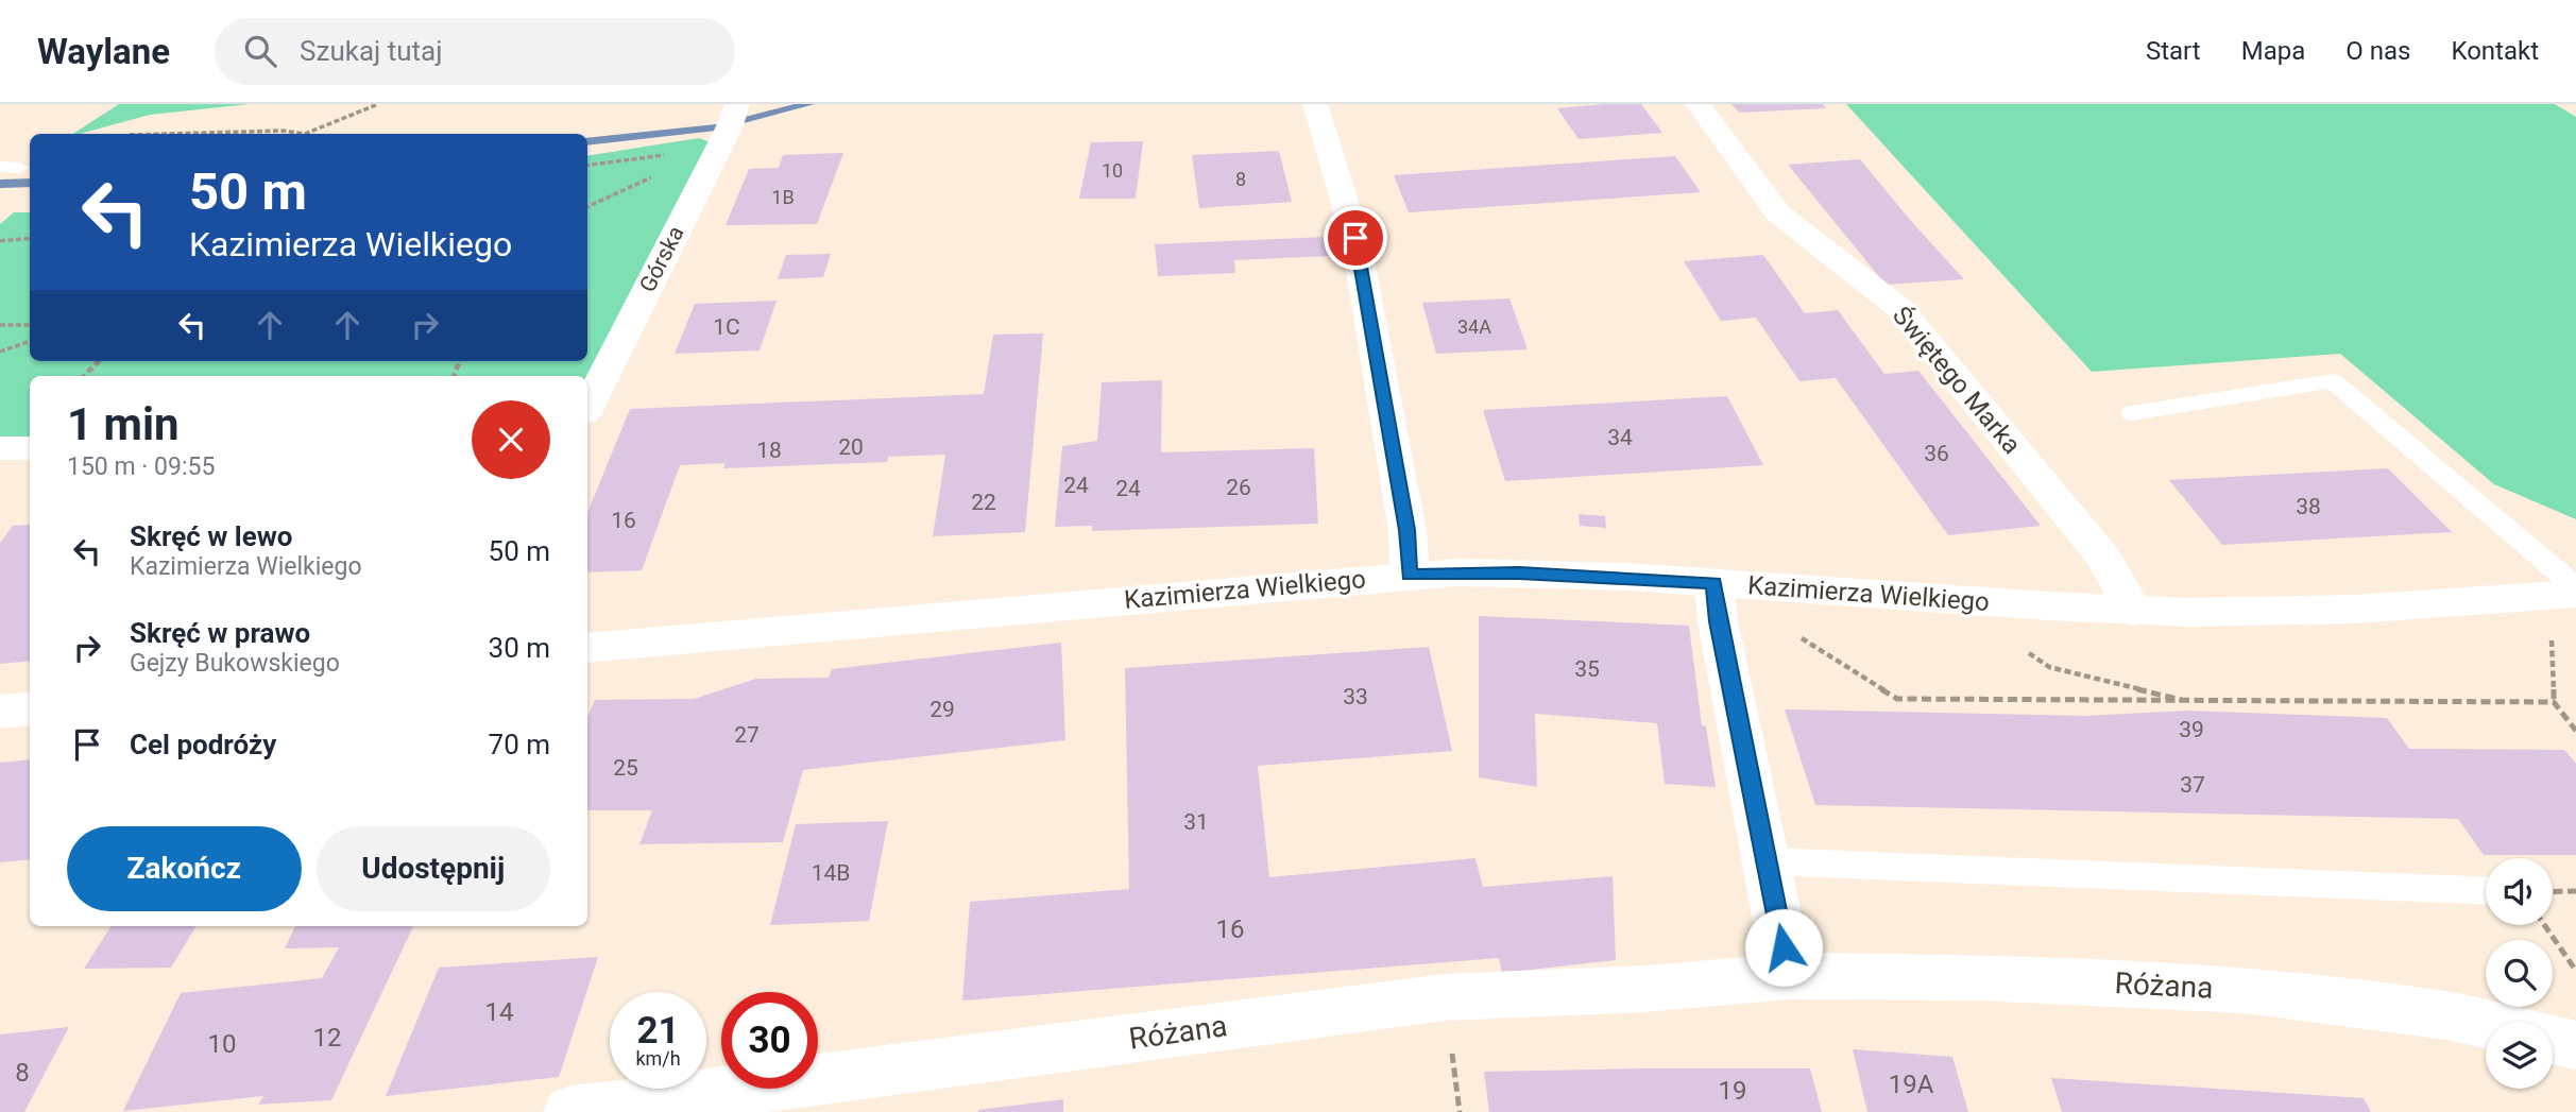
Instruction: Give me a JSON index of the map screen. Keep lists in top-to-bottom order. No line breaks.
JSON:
{"streets":{"street":["Górska","Świętego Marka","Kazimierza Wielkiego","Różana"]},"crossings":[["Świętego Marka","Kazimierza Wielkiego"]],"house_numbers":["10","8","1B","34A","1C","34","20","18","36","24","26","24","22","38","16","35","33","29","39","27","25","37","31","14B","16","14","12","10","8","19A","19"],"page":{"header":"Waylane","search":"Szukaj tutaj","nav":["Start","Mapa","O nas","Kontakt"],"turn":["50 m","Kazimierza Wielkiego"],"heading":["1 min","150 m · 09:55"],"list":[{"name":"Skręć w lewo","note":"Kazimierza Wielkiego","value":"50 m"},{"name":"Skręć w prawo","note":"Gejzy Bukowskiego","value":"30 m"},{"name":"Cel podróży","value":"70 m"}],"buttons":["Zakończ","Udostępnij"],"speed":"21 km/h","limit":"30"}}
